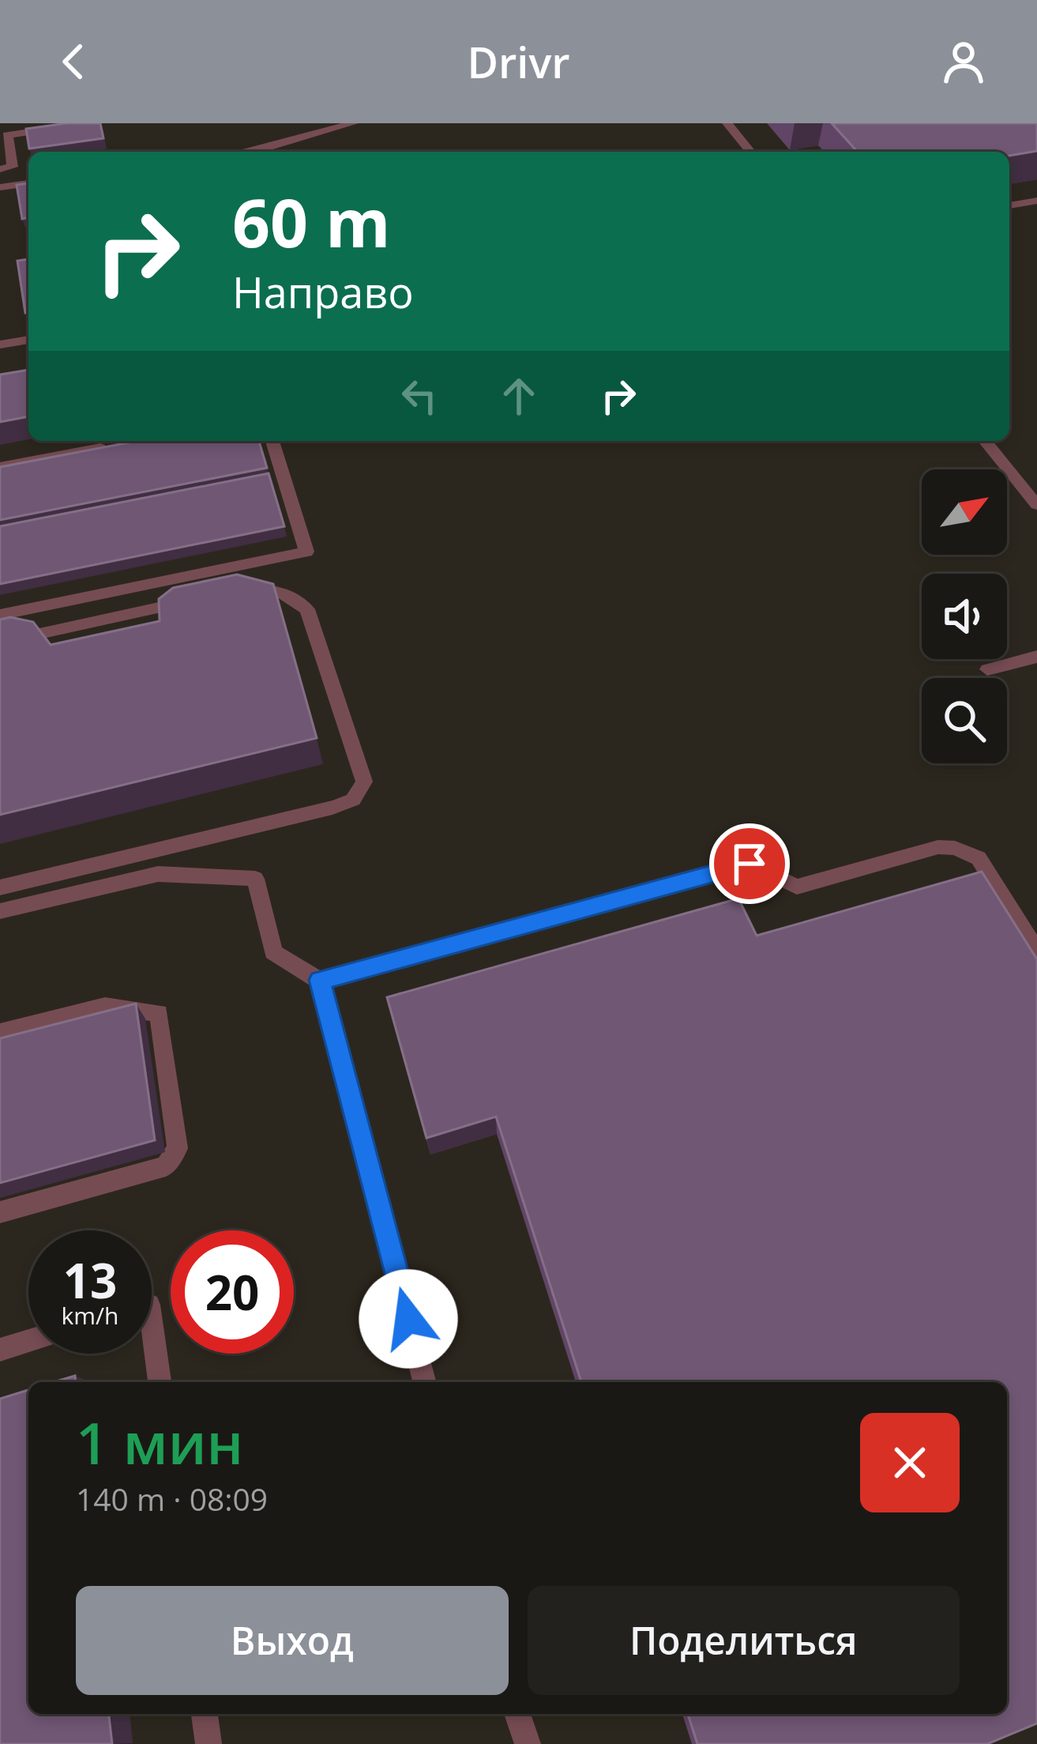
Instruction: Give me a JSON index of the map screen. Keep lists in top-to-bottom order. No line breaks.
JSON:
{"north":"top right","page":{"header":"Drivr","turn":["60 m","Направо"],"speed":"13 km/h","limit":"20","heading":["1 мин","140 m · 08:09"],"buttons":["Выход","Поделиться"]}}
